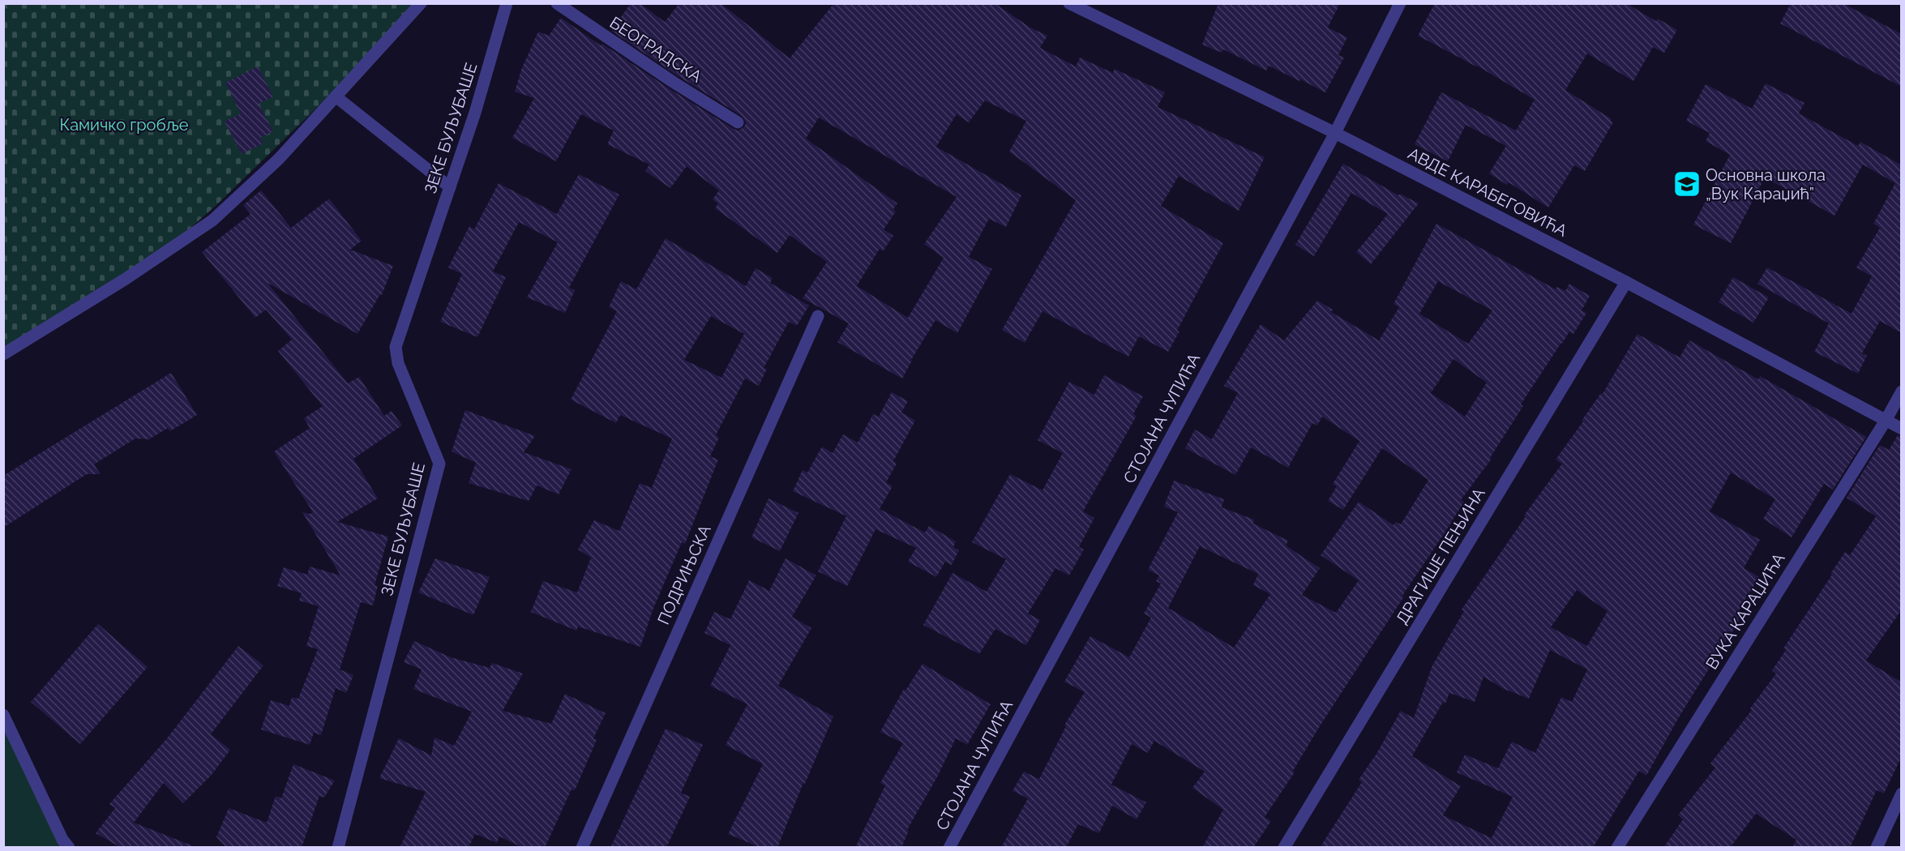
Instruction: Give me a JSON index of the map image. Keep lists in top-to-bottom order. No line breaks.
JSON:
{"streets":{"street":["БЕОГРАДСКА","ЗЕКЕ БУЉУБАШЕ","АВДЕ КАРАБЕГОВИЋА","СТОЈАНА ЧУПИЋА","ДРАГИШЕ ПЕЊИНА","ПОДРИЊСКА","ВУКА КАРАЏИЋА"]},"crossings":[["АВДЕ КАРАБЕГОВИЋА","СТОЈАНА ЧУПИЋА"],["АВДЕ КАРАБЕГОВИЋА","ДРАГИШЕ ПЕЊИНА"],["АВДЕ КАРАБЕГОВИЋА","ВУКА КАРАЏИЋА"]],"parks":["Камичко гробље"],"places":{"school or university":["Основна школа „Вук Караџић”"]}}
